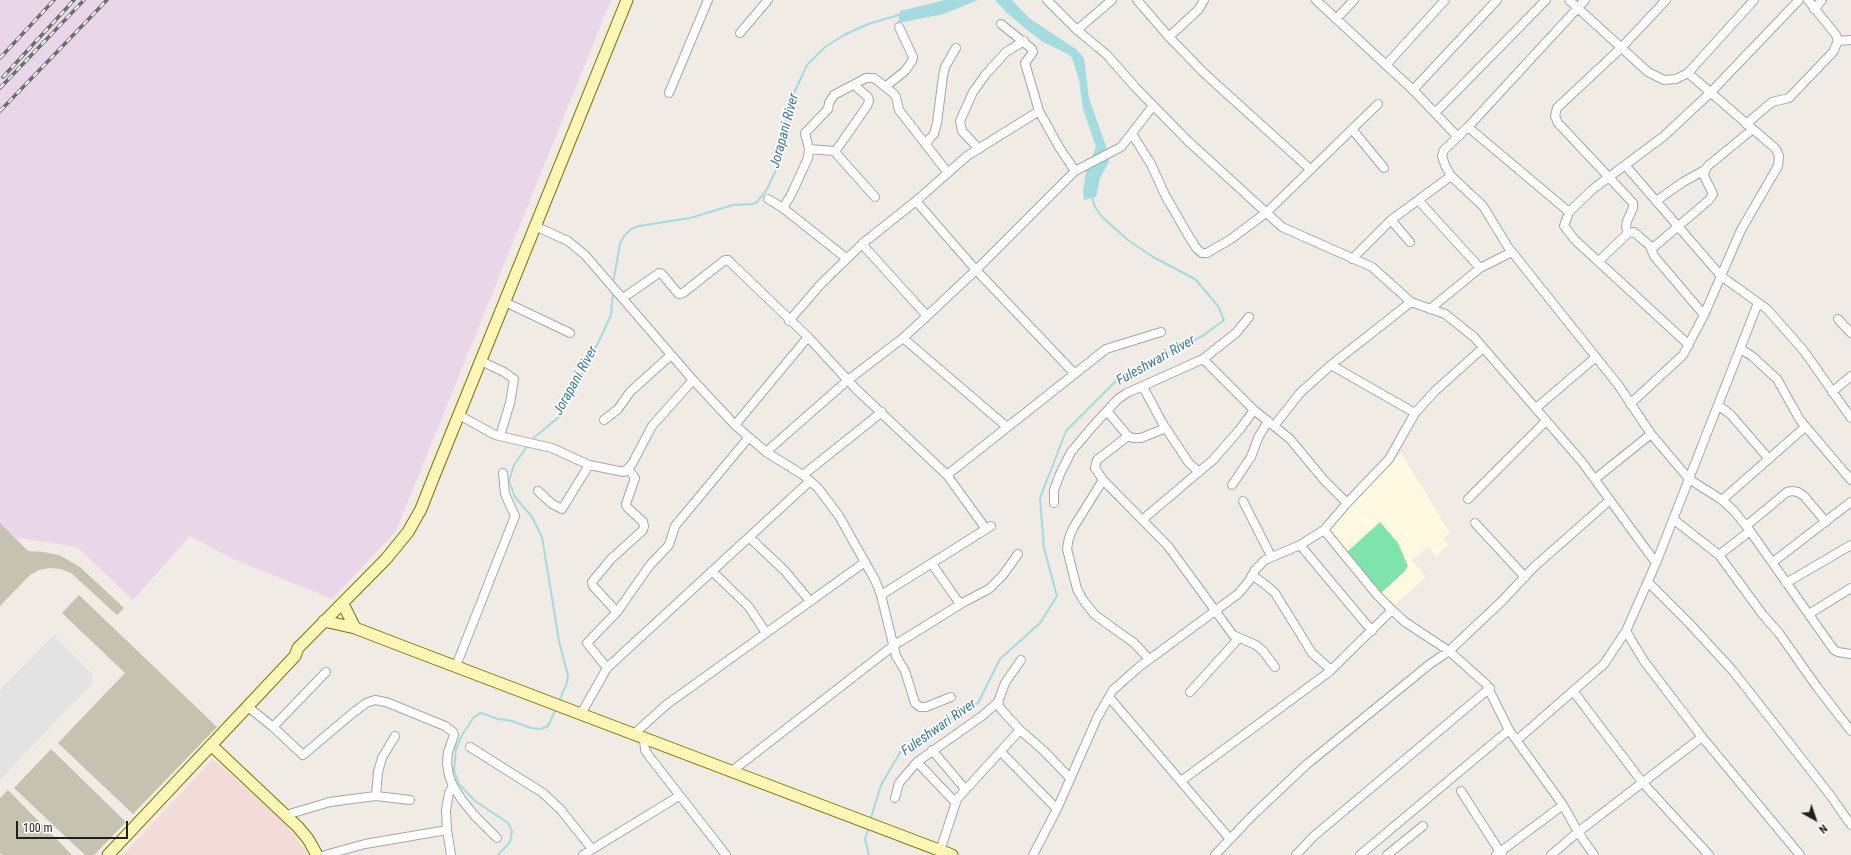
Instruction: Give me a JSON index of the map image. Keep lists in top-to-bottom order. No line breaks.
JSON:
{"water":["Jorapani River","Fuleshwari River"],"scale_bar":"100 m","north":"bottom right"}
